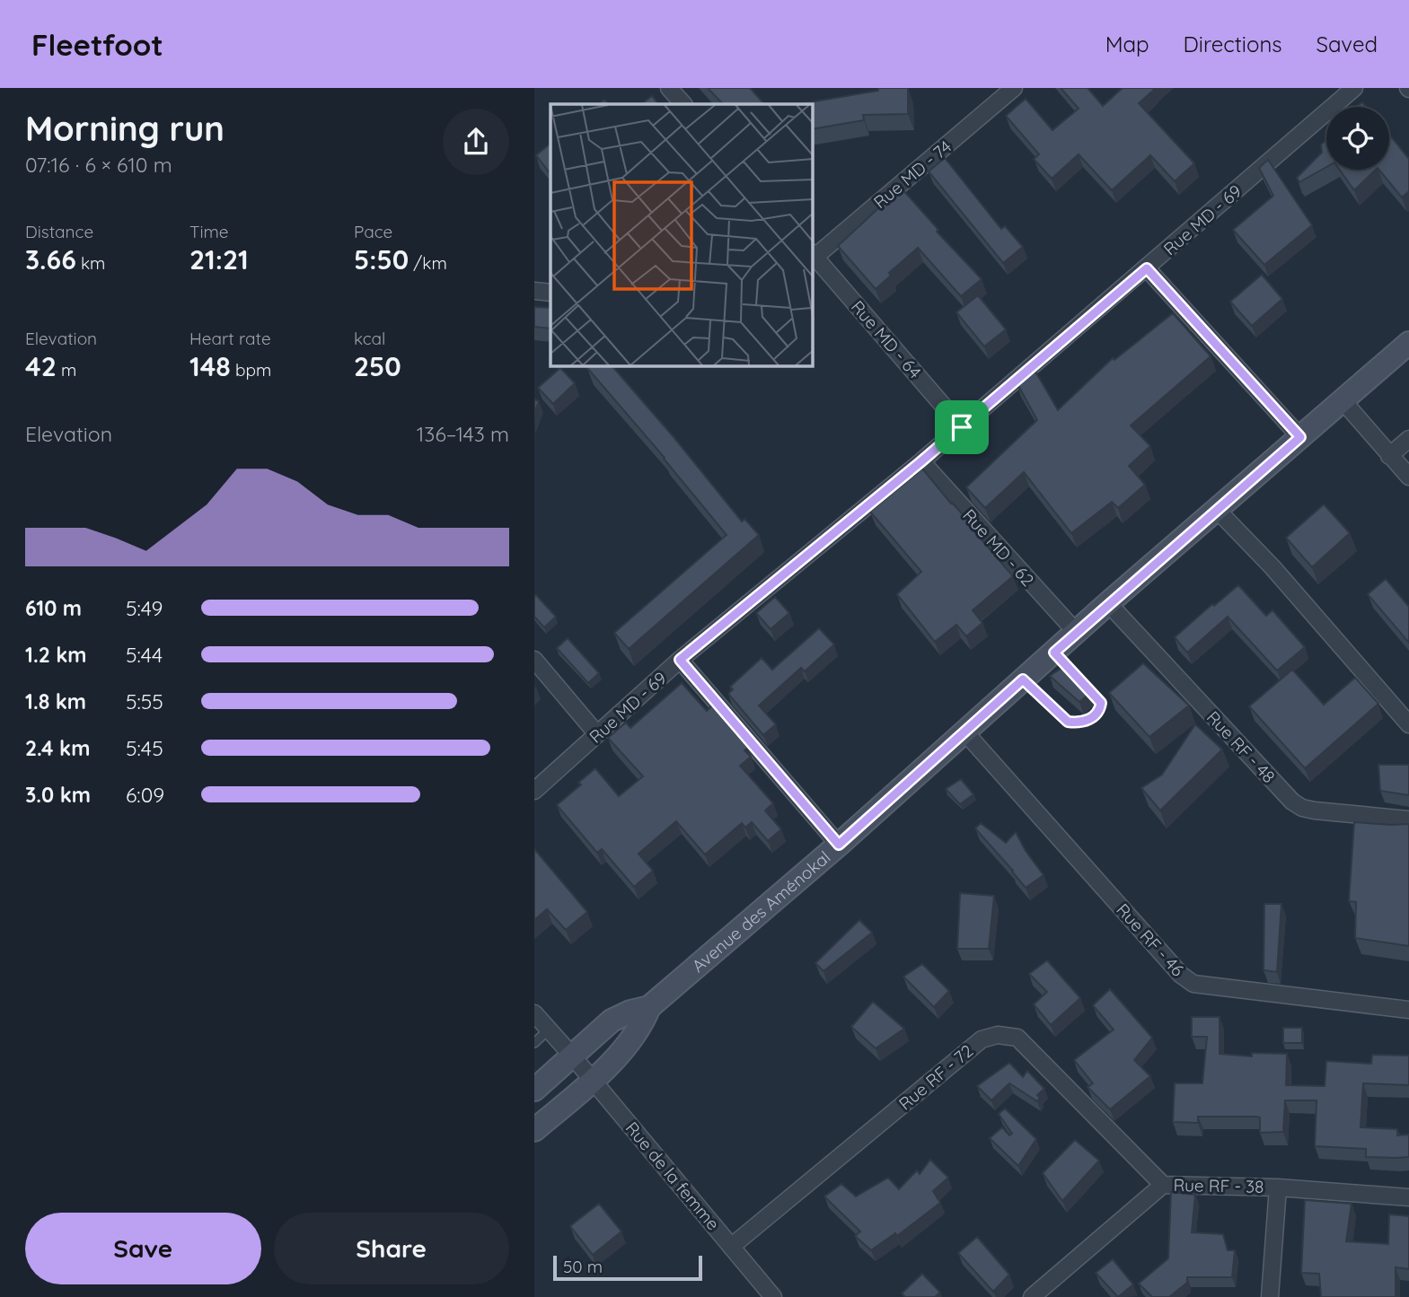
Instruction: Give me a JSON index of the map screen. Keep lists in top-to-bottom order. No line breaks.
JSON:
{"streets":{"main road":["Avenue des Aménokal"],"street":["Rue MD - 74","Rue MD - 69","Rue MD - 64","Rue MD - 62","Rue RF - 48","Rue RF - 46","Rue RF - 72","Rue de la femme","Rue RF - 38"]},"crossings":[["Rue MD - 74","Rue MD - 64"],["Rue MD - 69","Rue MD - 64"],["Rue MD - 69","Rue MD - 62"],["Rue MD - 62","Avenue des Aménokal"],["Rue RF - 48","Avenue des Aménokal"],["Avenue des Aménokal","Rue RF - 46"],["Avenue des Aménokal","Rue de la femme"],["Rue RF - 72","Rue de la femme"],["Rue RF - 72","Rue RF - 38"]],"scale_bar":"50 m","page":{"header":"Fleetfoot","nav":["Map","Directions","Saved"],"heading":["Morning run","07:16 · 6 × 610 m"],"stats":[["Distance","3.66 km"],["Time","21:21"],["Pace","5:50 /km"],["Elevation","42 m"],["Heart rate","148 bpm"],["kcal","250"]],"chart":["Elevation","136–143 m"],"list":[{"name":"610 m","note":"5:49"},{"name":"1.2 km","note":"5:44"},{"name":"1.8 km","note":"5:55"},{"name":"2.4 km","note":"5:45"},{"name":"3.0 km","note":"6:09"}],"buttons":["Save","Share"],"scale":"50 m"}}
